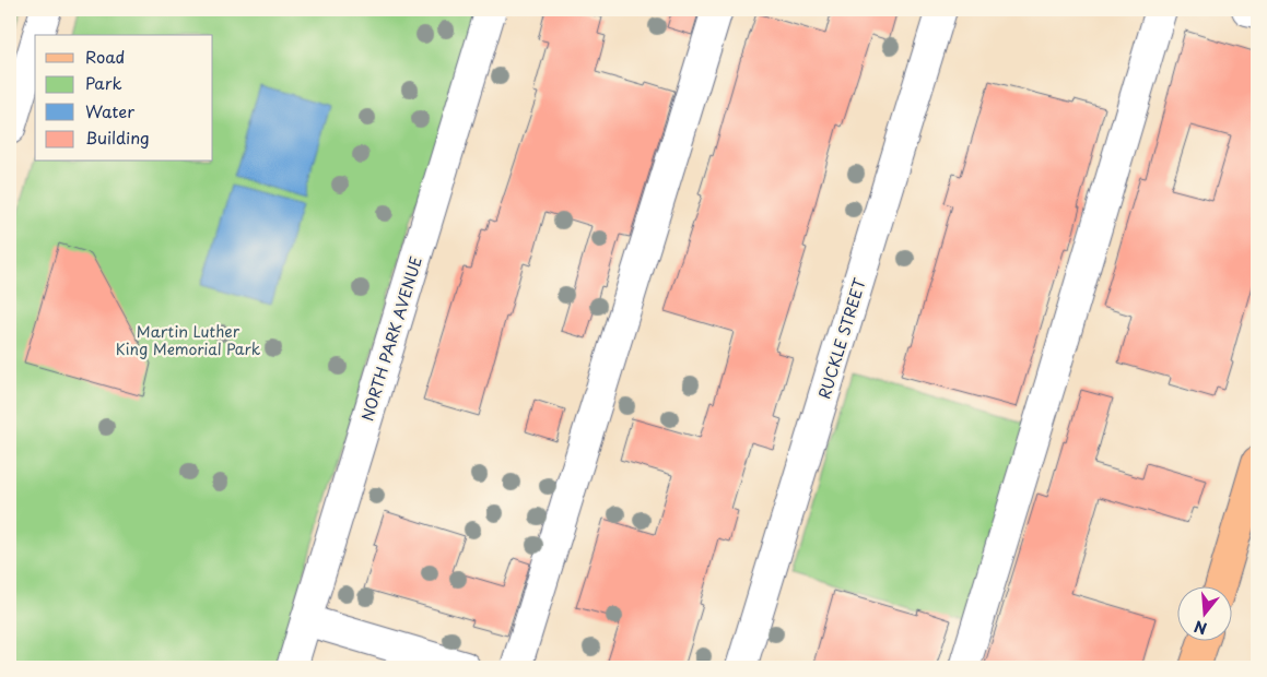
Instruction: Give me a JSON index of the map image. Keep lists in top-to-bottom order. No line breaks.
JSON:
{"streets":{"street":["NORTH PARK AVENUE","RUCKLE STREET"]},"parks":["Martin Luther King Memorial Park"],"legend":["Road","Park","Water","Building"],"north":"bottom"}
